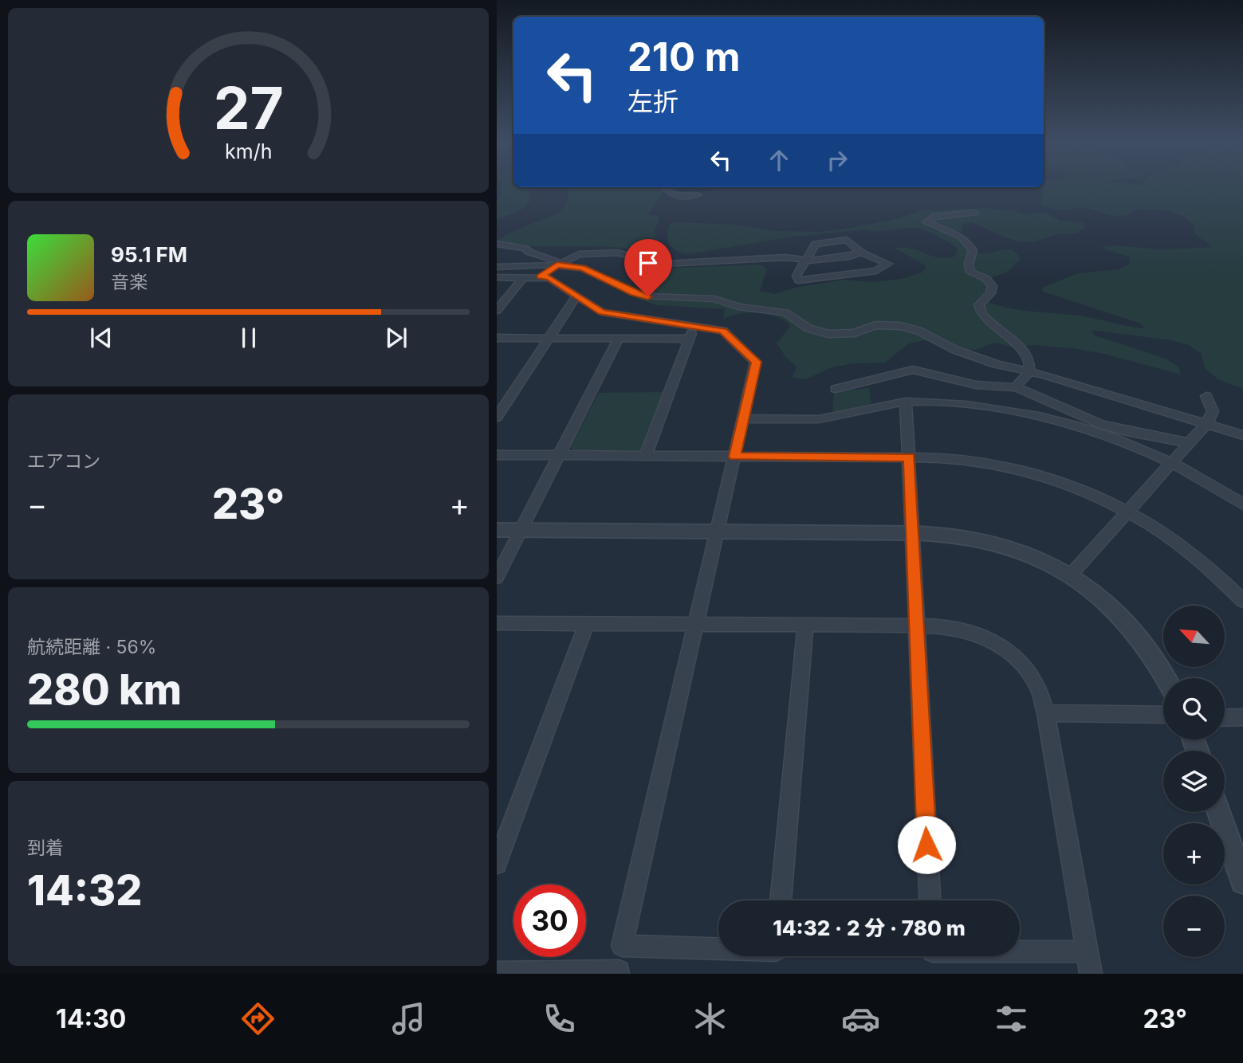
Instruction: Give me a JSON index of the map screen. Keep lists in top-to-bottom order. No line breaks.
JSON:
{"north":"top left","page":{"turn":["210 m","左折"],"song":["95.1 FM","音楽"],"tile":["エアコン",["航続距離 · 56%","280 km"],["到着","14:32"]],"heat":["−","23°","+"],"map_buttons":["+","−"],"limit":"30","trip":"14:32 · 2 分 · 780 m","tabs":["14:30","23°"],"gauge":["27","km/h"]}}
